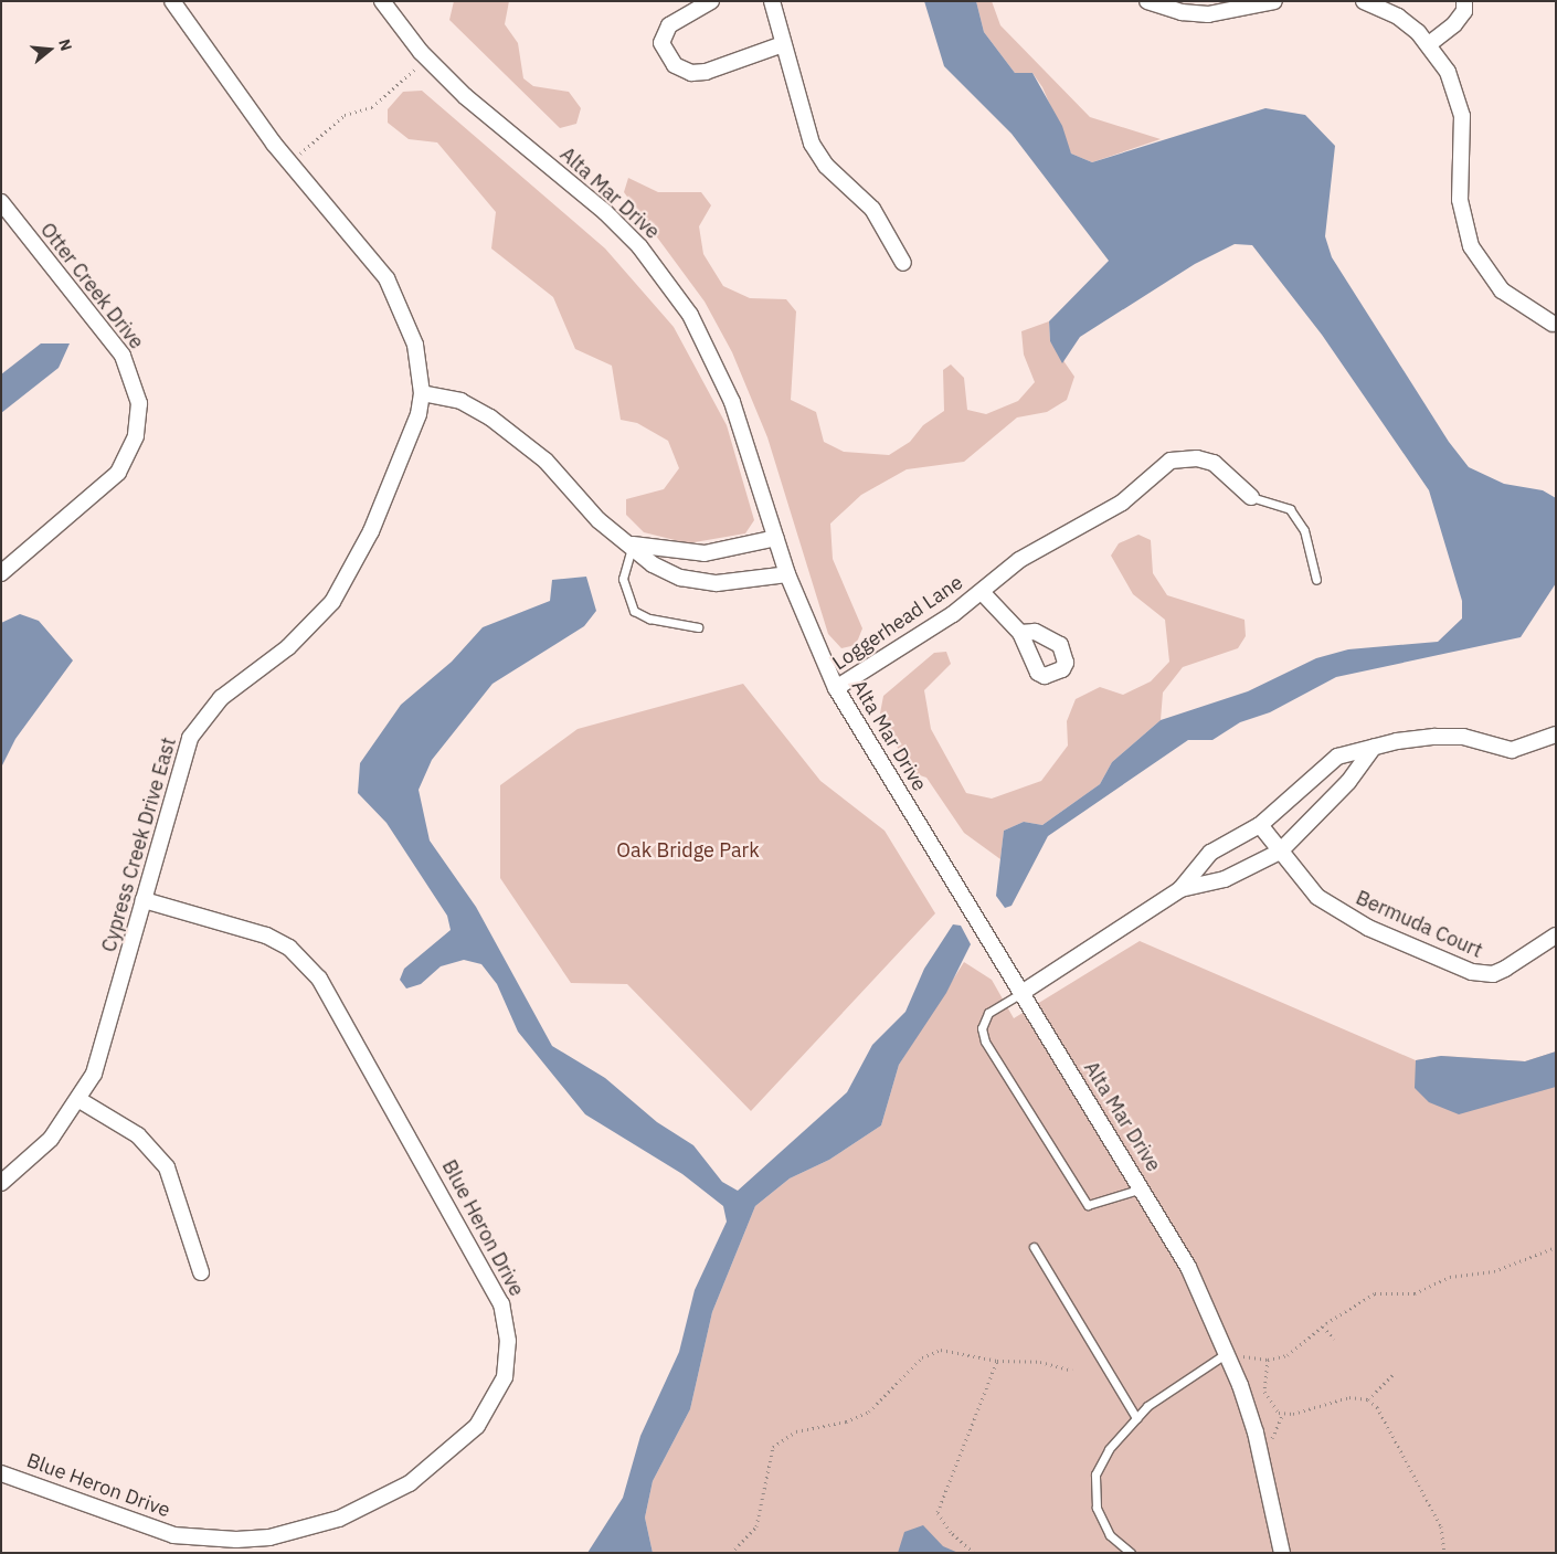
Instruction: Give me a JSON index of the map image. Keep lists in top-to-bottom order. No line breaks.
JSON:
{"streets":{"street":["Alta Mar Drive","Otter Creek Drive","Loggerhead Lane","Cypress Creek Drive East","Bermuda Court","Blue Heron Drive"]},"crossings":[["Alta Mar Drive","Loggerhead Lane"],["Cypress Creek Drive East","Blue Heron Drive"]],"parks":["Oak Bridge Park"],"north":"right"}
